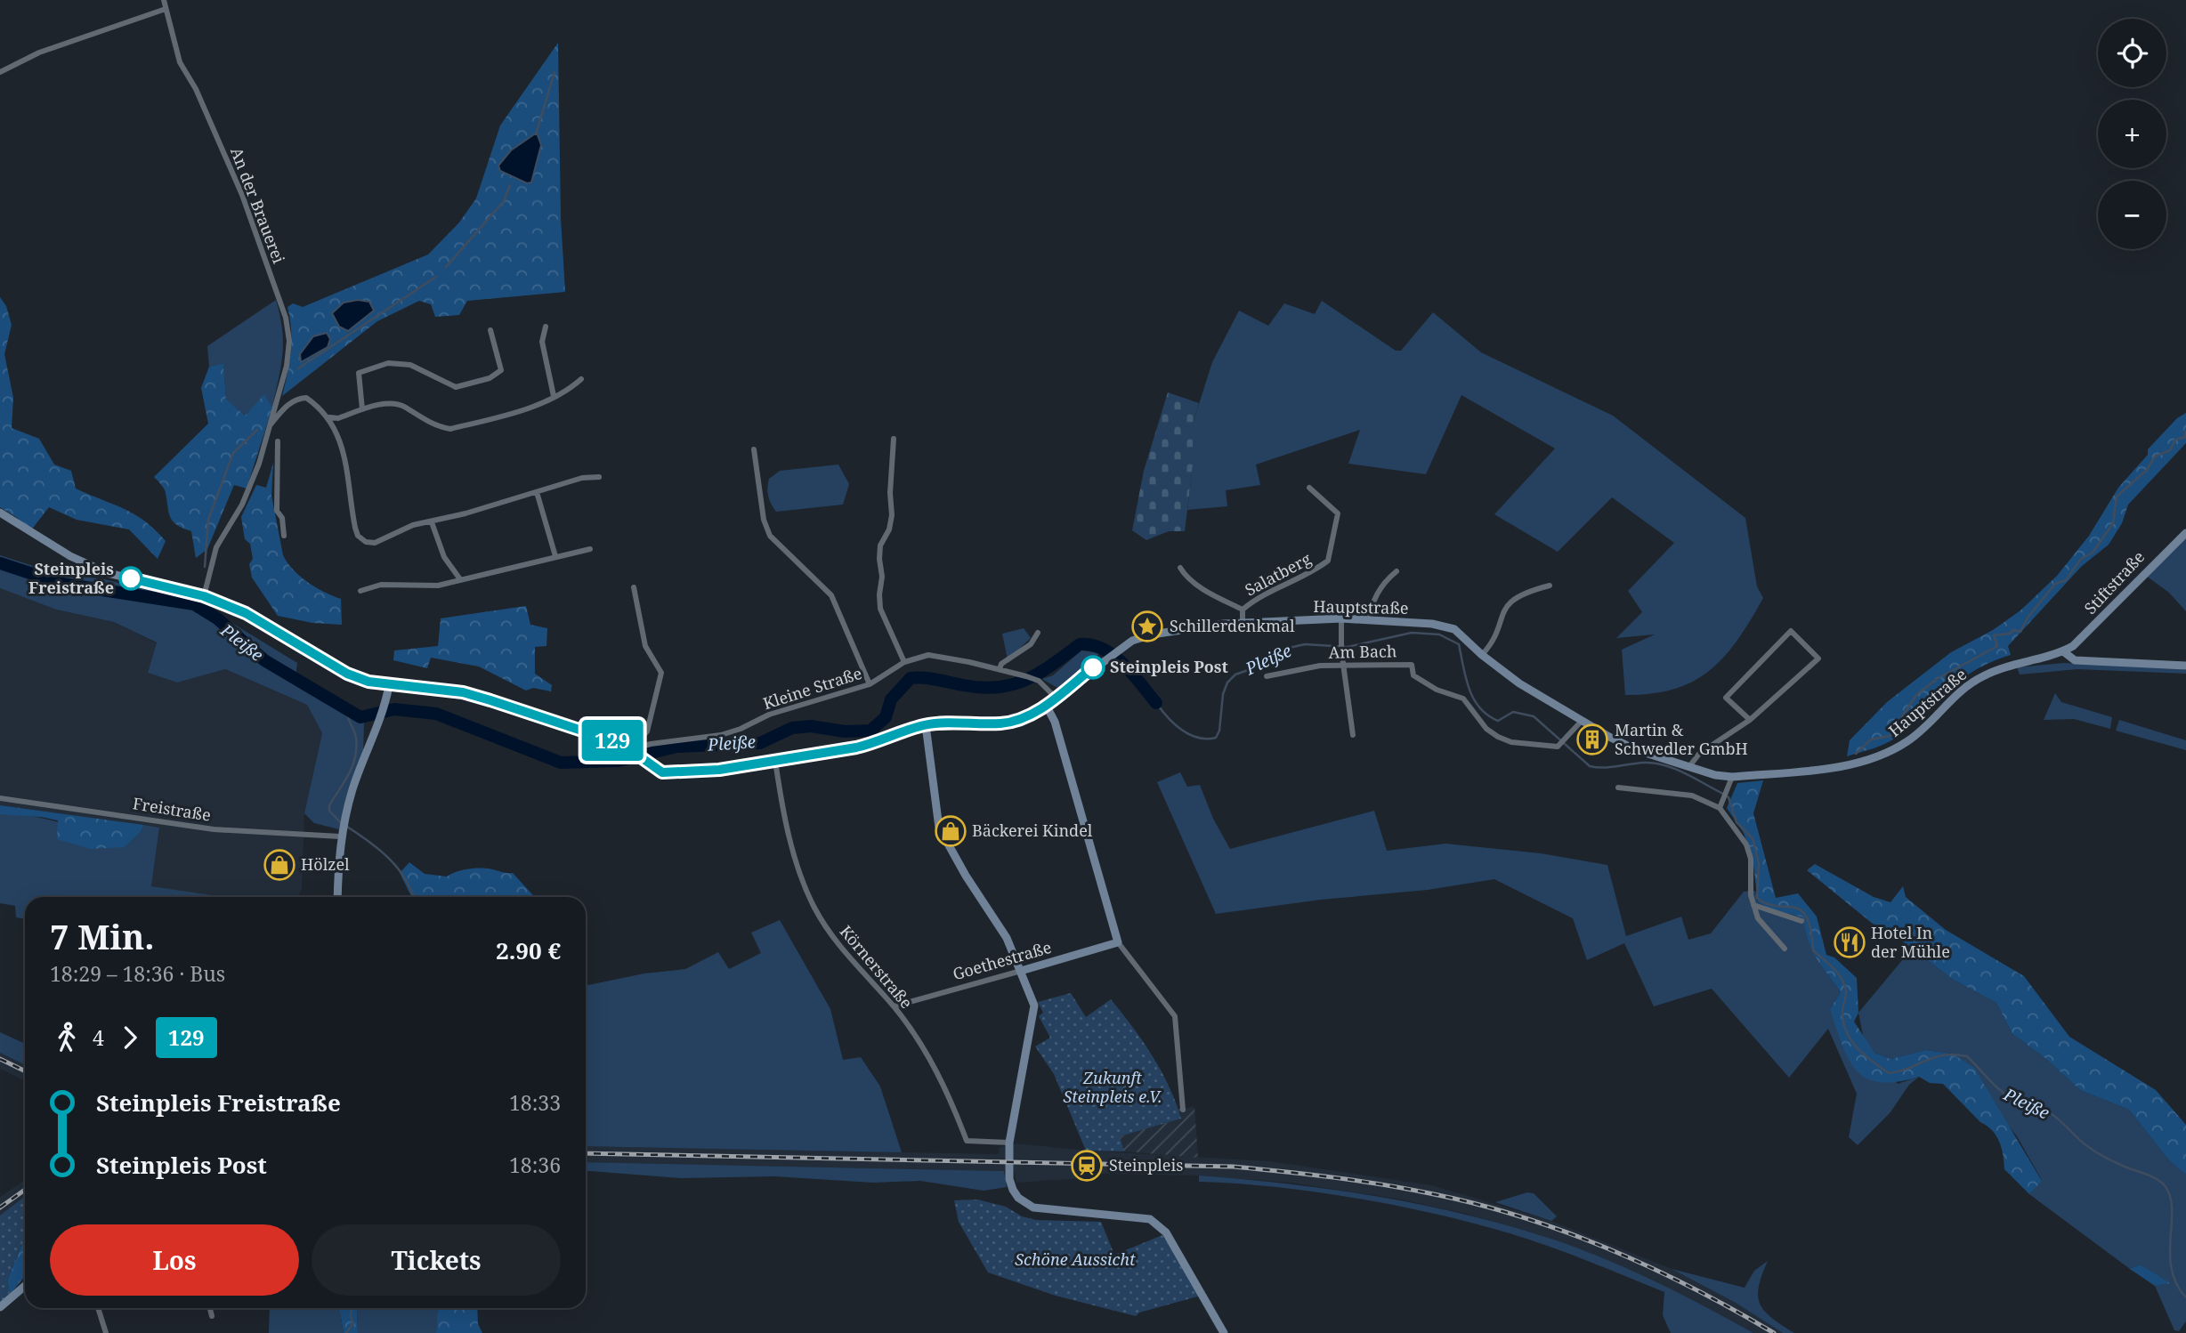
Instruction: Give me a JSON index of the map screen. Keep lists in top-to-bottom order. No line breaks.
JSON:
{"streets":{"main road":["Stiftstraße","Hauptstraße","Goethestraße"],"street":["An der Brauerei","Salatberg","Am Bach","Kleine Straße","Freistraße","Körnerstraße"]},"crossings":[["An der Brauerei","Hauptstraße"],["Salatberg","Hauptstraße"],["Stiftstraße","Hauptstraße"],["Hauptstraße","Am Bach"],["Hauptstraße","Kleine Straße"],["Hauptstraße","Körnerstraße"],["Goethestraße","Körnerstraße"]],"water":["Pleiße"],"parks":["Zukunft Steinpleis e.V.","Schöne Aussicht"],"places":{"other":["Steinpleis Freistraße","Steinpleis Post"],"place":["Schillerdenkmal"],"building":["Martin & Schwedler GmbH"],"shop":["Bäckerei Kindel","Hölzel"],"restaurant":["Hotel In der Mühle"],"station":["Steinpleis"]},"lines":["bus line 129"],"page":{"on_map":"129","map_buttons":["+","−"],"heading":["7 Min.","18:29 – 18:36 · Bus","2.90 €"],"legs":["4","129"],"list":[{"name":"Steinpleis Freistraße","value":"18:33"},{"name":"Steinpleis Post","value":"18:36"}],"buttons":["Los","Tickets"]}}
